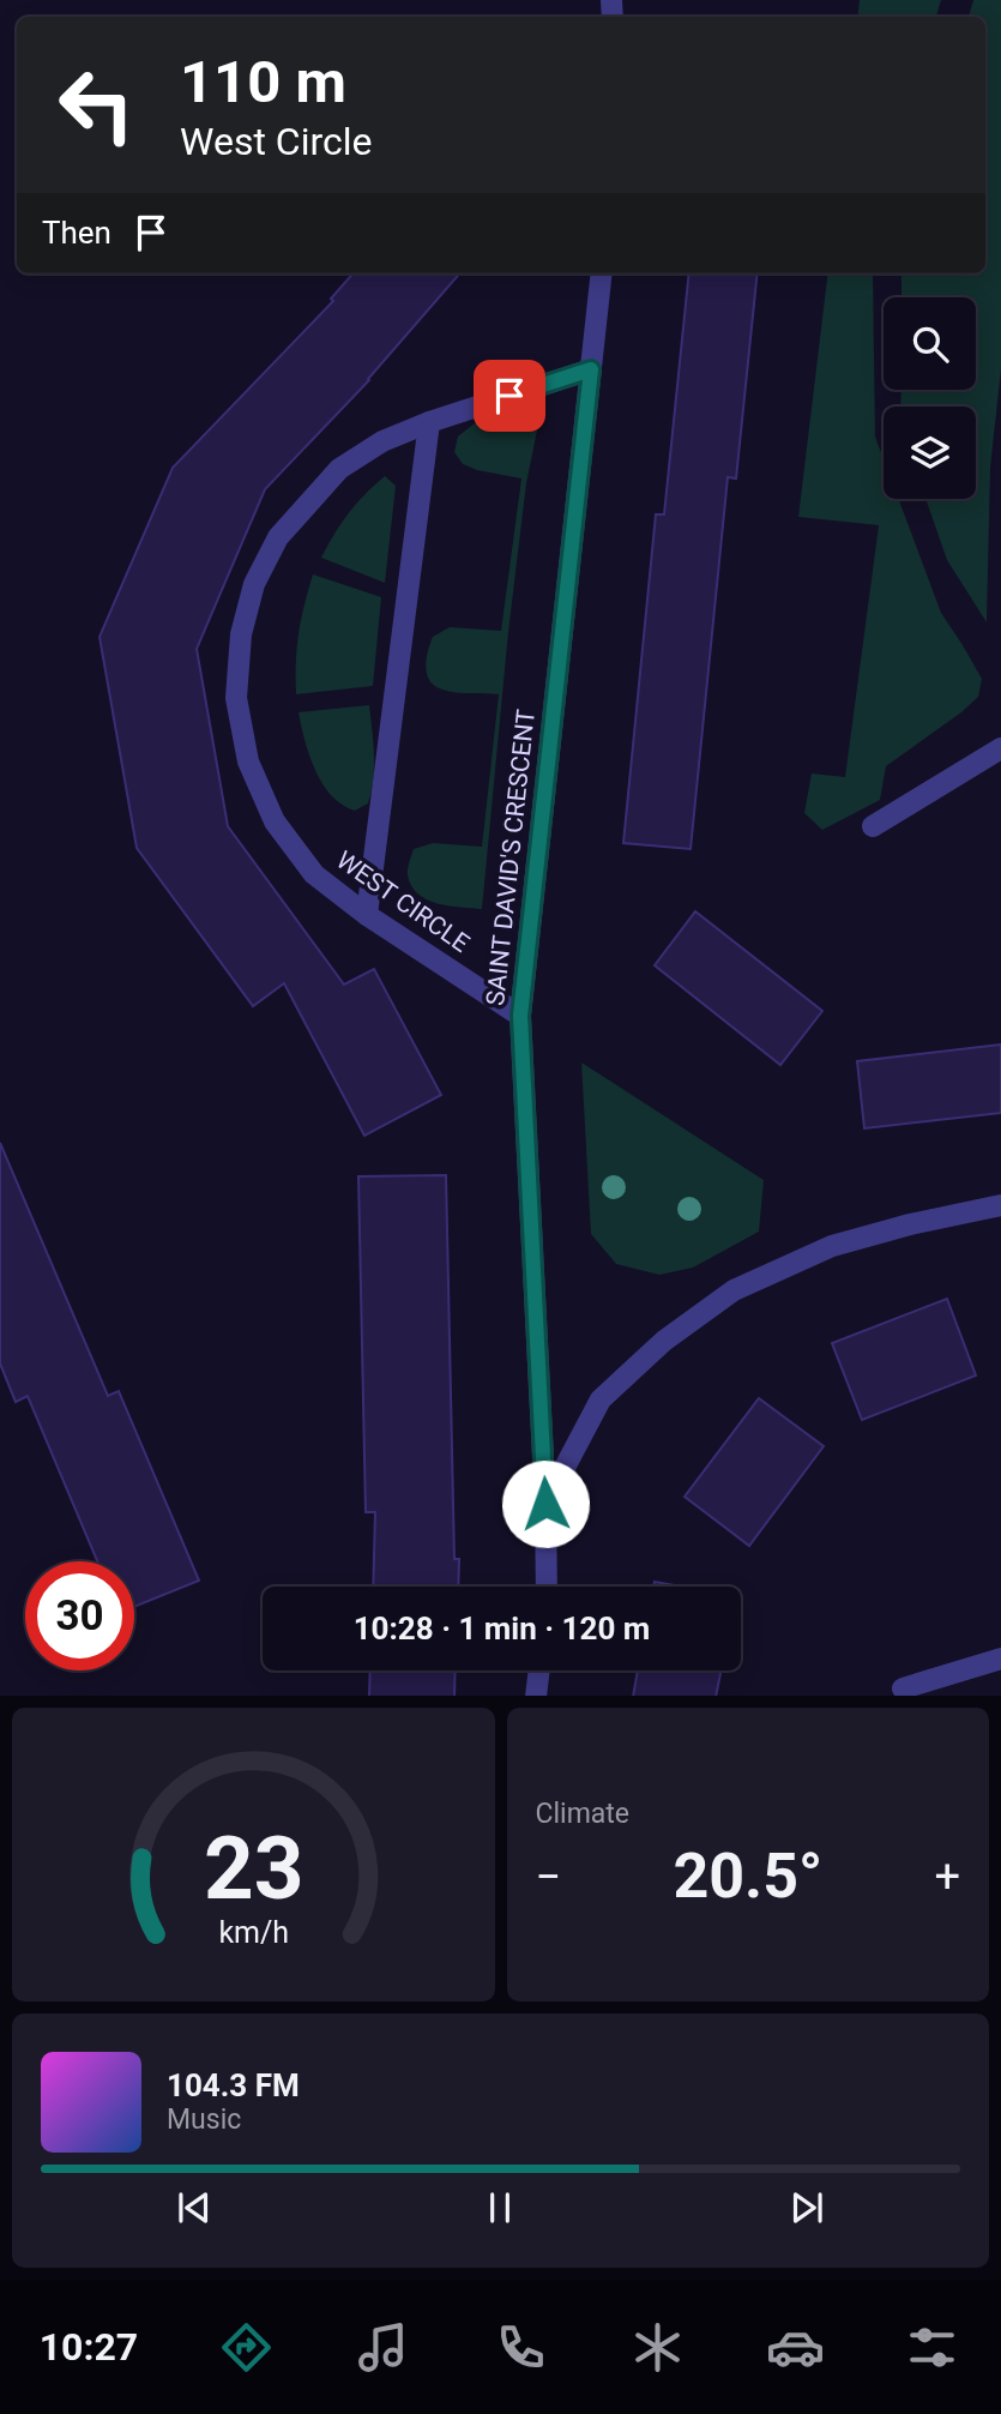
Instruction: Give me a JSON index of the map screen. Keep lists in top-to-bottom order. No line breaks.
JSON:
{"streets":{"street":["SAINT DAVID'S CRESCENT","WEST CIRCLE"]},"crossings":[["SAINT DAVID'S CRESCENT","WEST CIRCLE"]],"page":{"turn":["110 m","West Circle"],"then":"Then","limit":"30","trip":"10:28 · 1 min · 120 m","tile":"Climate","heat":["−","20.5°","+"],"song":["104.3 FM","Music"],"tabs":"10:27","gauge":["23","km/h"]}}
